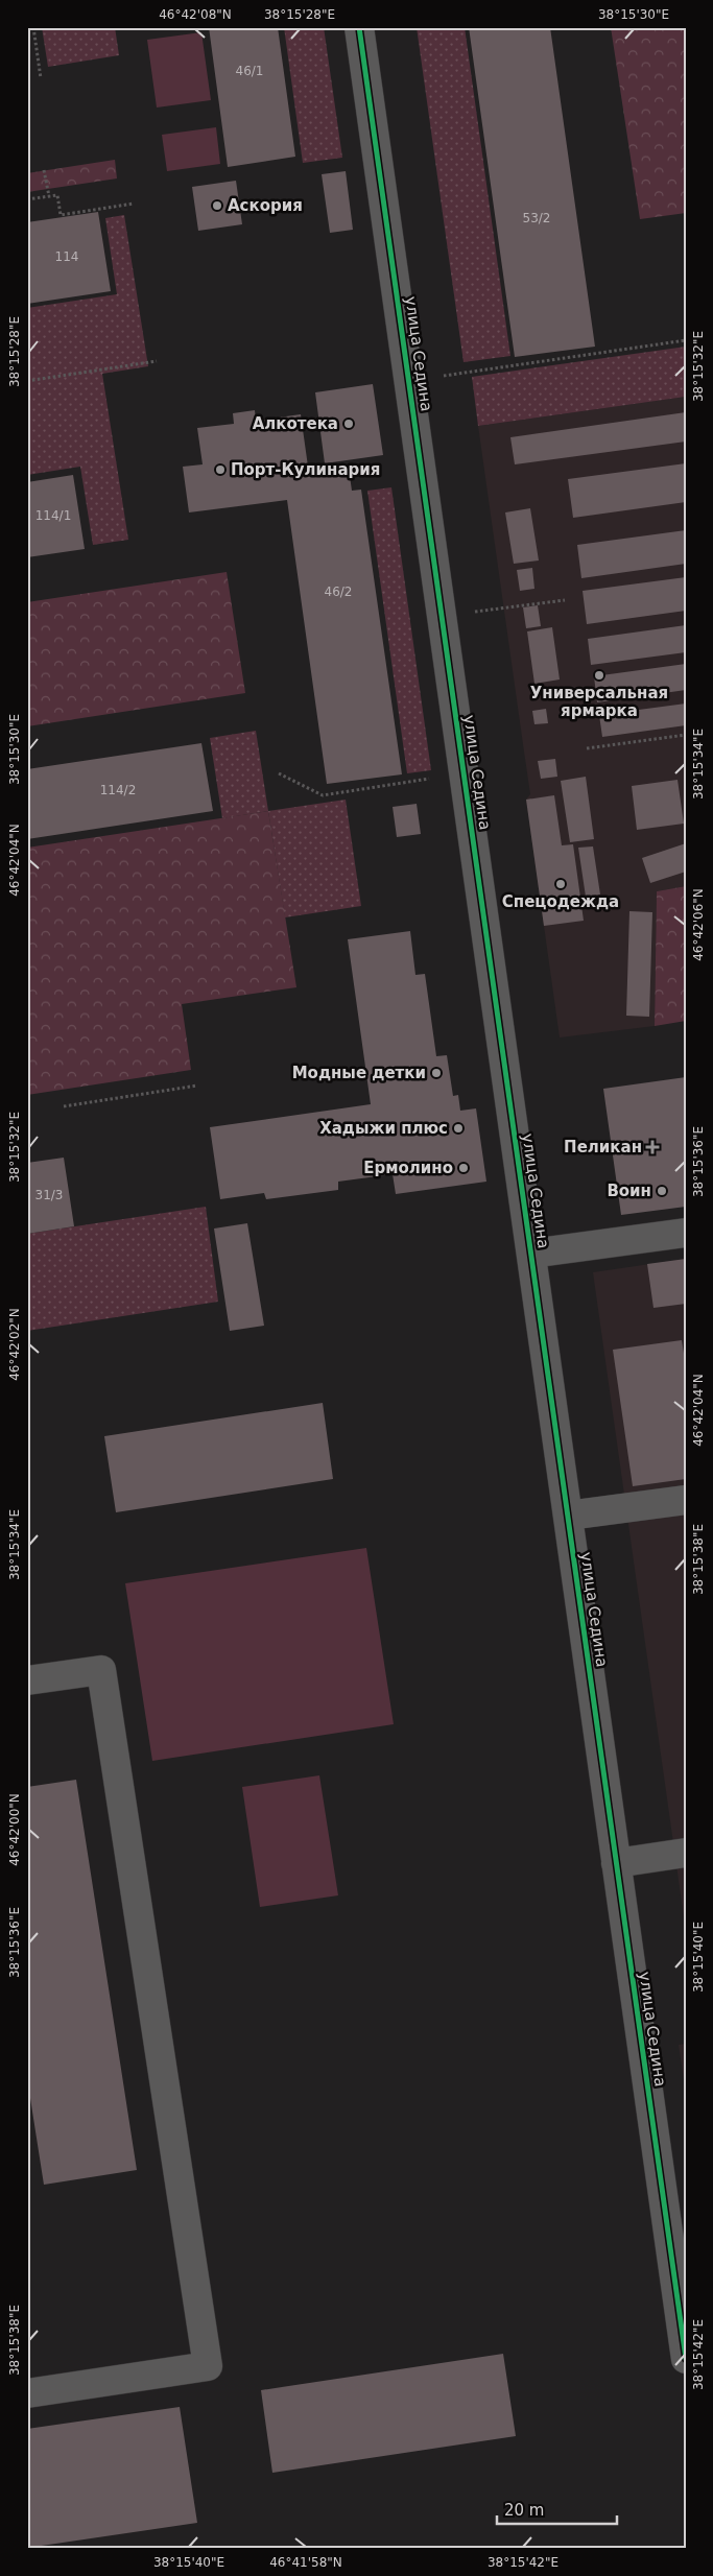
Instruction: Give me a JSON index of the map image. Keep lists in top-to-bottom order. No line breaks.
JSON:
{"streets":{"street":["улица Седина"]},"places":{"other":["Аскория","Алкотека","Порт-Кулинария","Универсальная ярмарка","Спецодежда","Модные детки","Хадыжи плюс","Ермолино","Воин"],"health":["Пеликан"]},"house_numbers":["46/1","53/2","114","114/1","46/2","114/2","31/3"],"scale_bar":"20 m","coordinates":["46°42'08\"N","38°15'28\"E","38°15'30\"E","38°15'32\"E","38°15'34\"E","46°42'04\"N","46°42'06\"N","38°15'36\"E","46°42'02\"N","38°15'38\"E","46°42'00\"N","38°15'40\"E","38°15'42\"E","46°41'58\"N"]}
